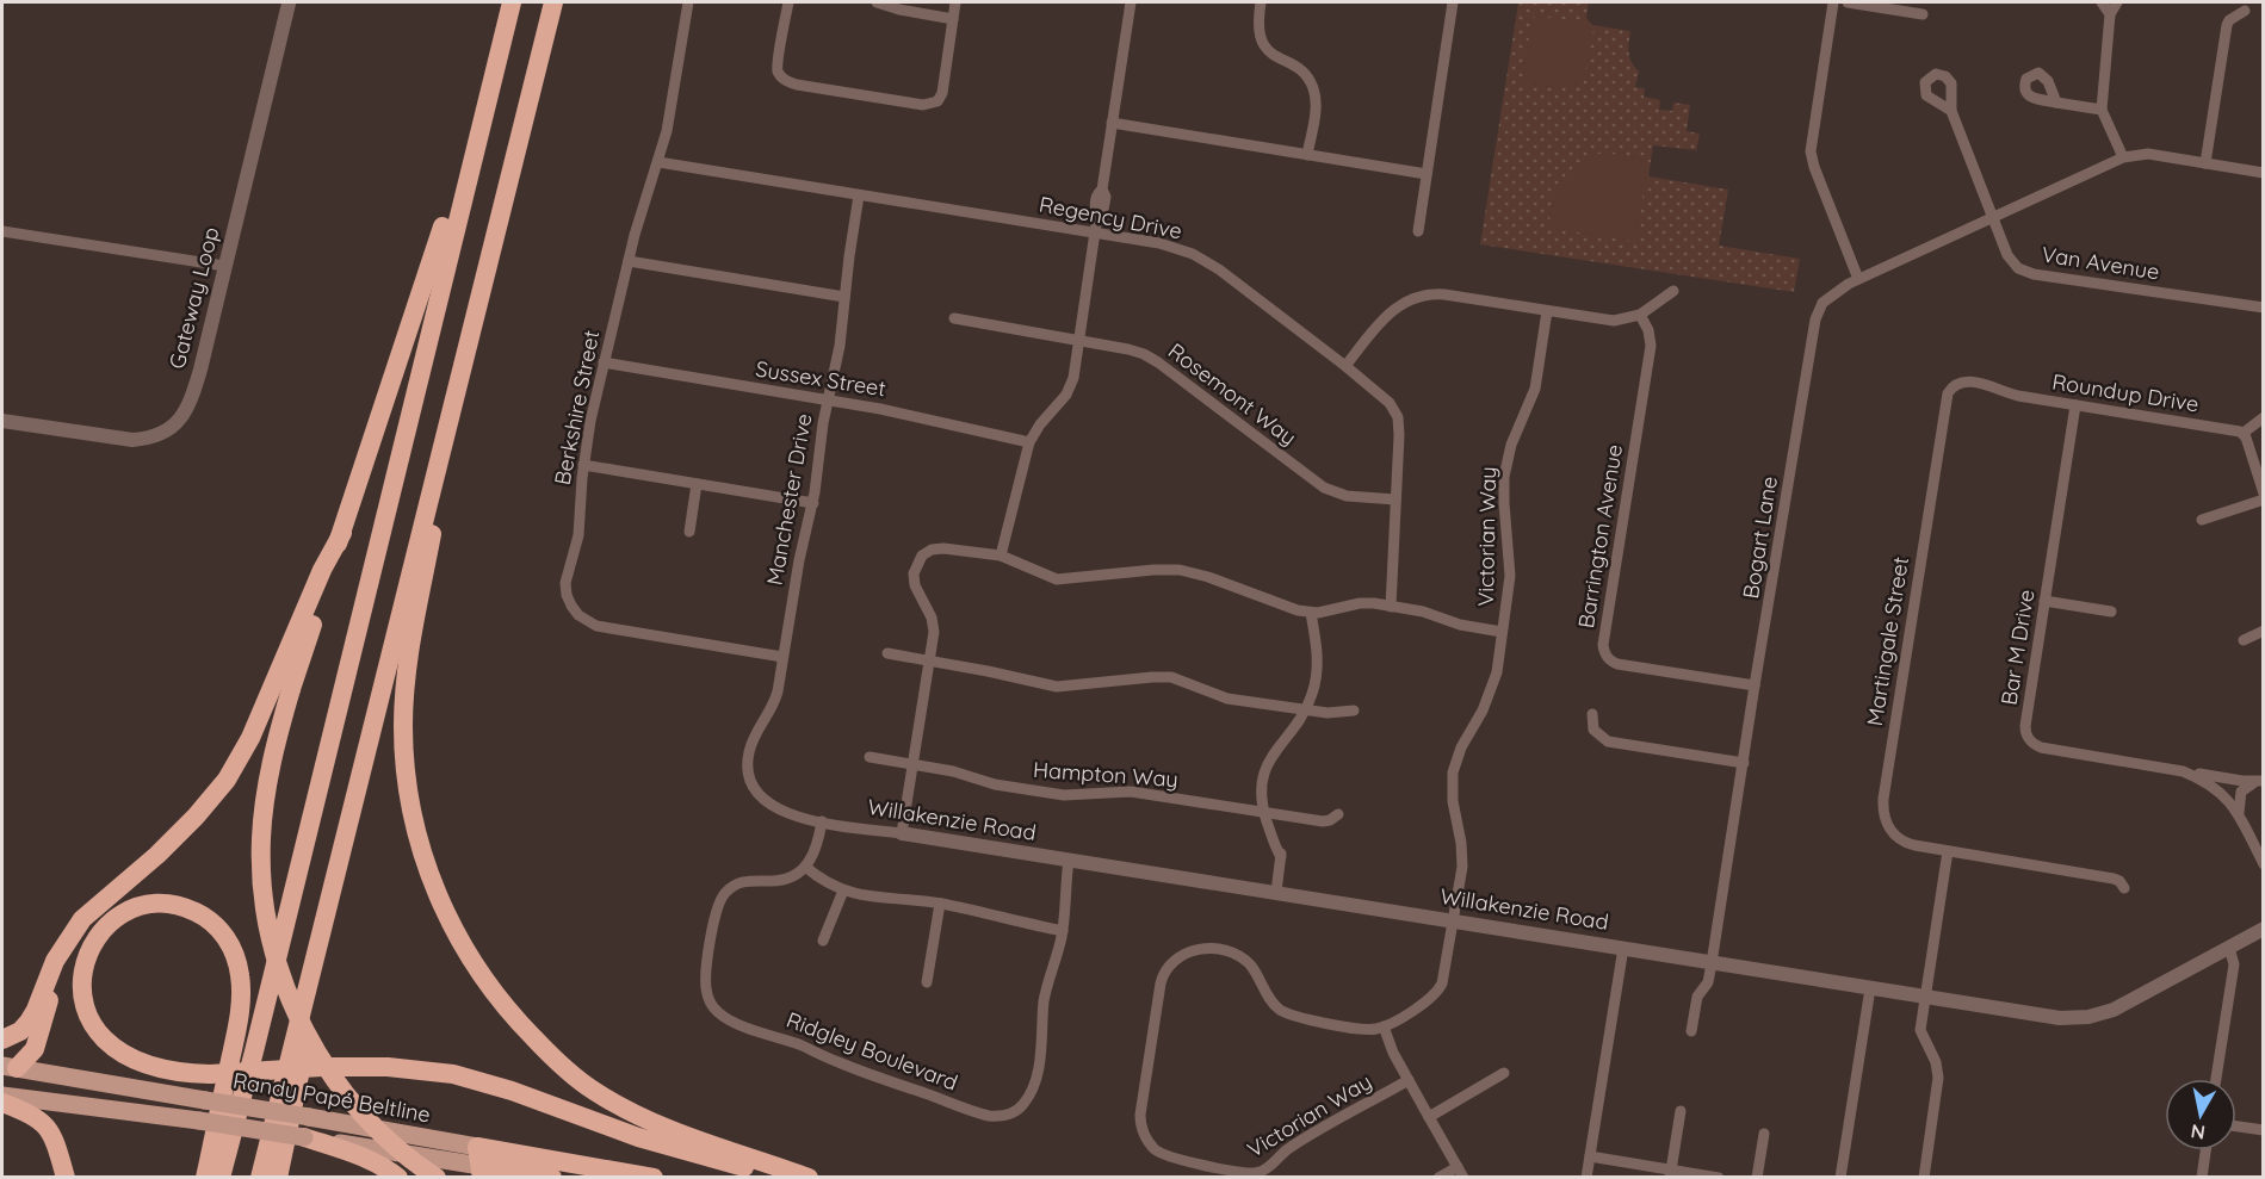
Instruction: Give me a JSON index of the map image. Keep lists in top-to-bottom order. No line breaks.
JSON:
{"streets":{"highway":["Randy Papé Beltline"],"street":["Regency Drive","Van Avenue","Gateway Loop","Sussex Street","Roundup Drive","Rosemont Way","Berkshire Street","Manchester Drive","Victorian Way","Barrington Avenue","Bogart Lane","Martingale Street","Bar M Drive","Hampton Way","Willakenzie Road","Ridgley Boulevard"]},"crossings":[["Regency Drive","Rosemont Way"],["Regency Drive","Berkshire Street"],["Regency Drive","Manchester Drive"],["Sussex Street","Berkshire Street"],["Sussex Street","Manchester Drive"],["Roundup Drive","Martingale Street"],["Roundup Drive","Bar M Drive"],["Berkshire Street","Manchester Drive"],["Manchester Drive","Willakenzie Road"],["Victorian Way","Willakenzie Road"],["Barrington Avenue","Bogart Lane"],["Bogart Lane","Willakenzie Road"]],"north":"bottom"}
